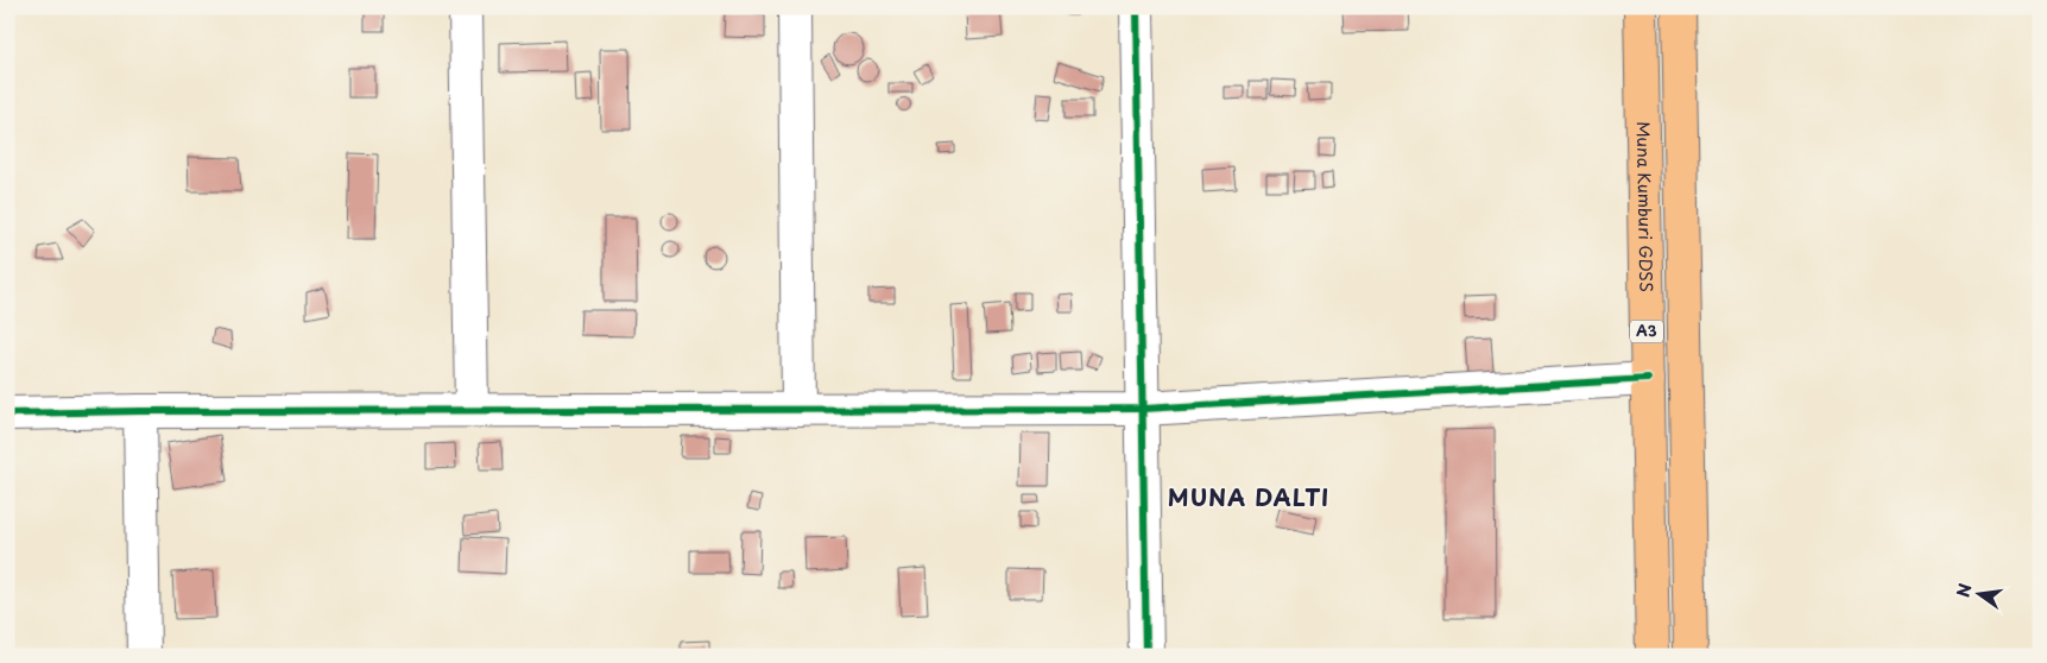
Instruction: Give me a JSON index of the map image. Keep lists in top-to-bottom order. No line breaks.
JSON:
{"streets":{"highway":["Muna Kumburi GDSS","A3"]},"districts":["MUNA DALTI"],"north":"left"}
